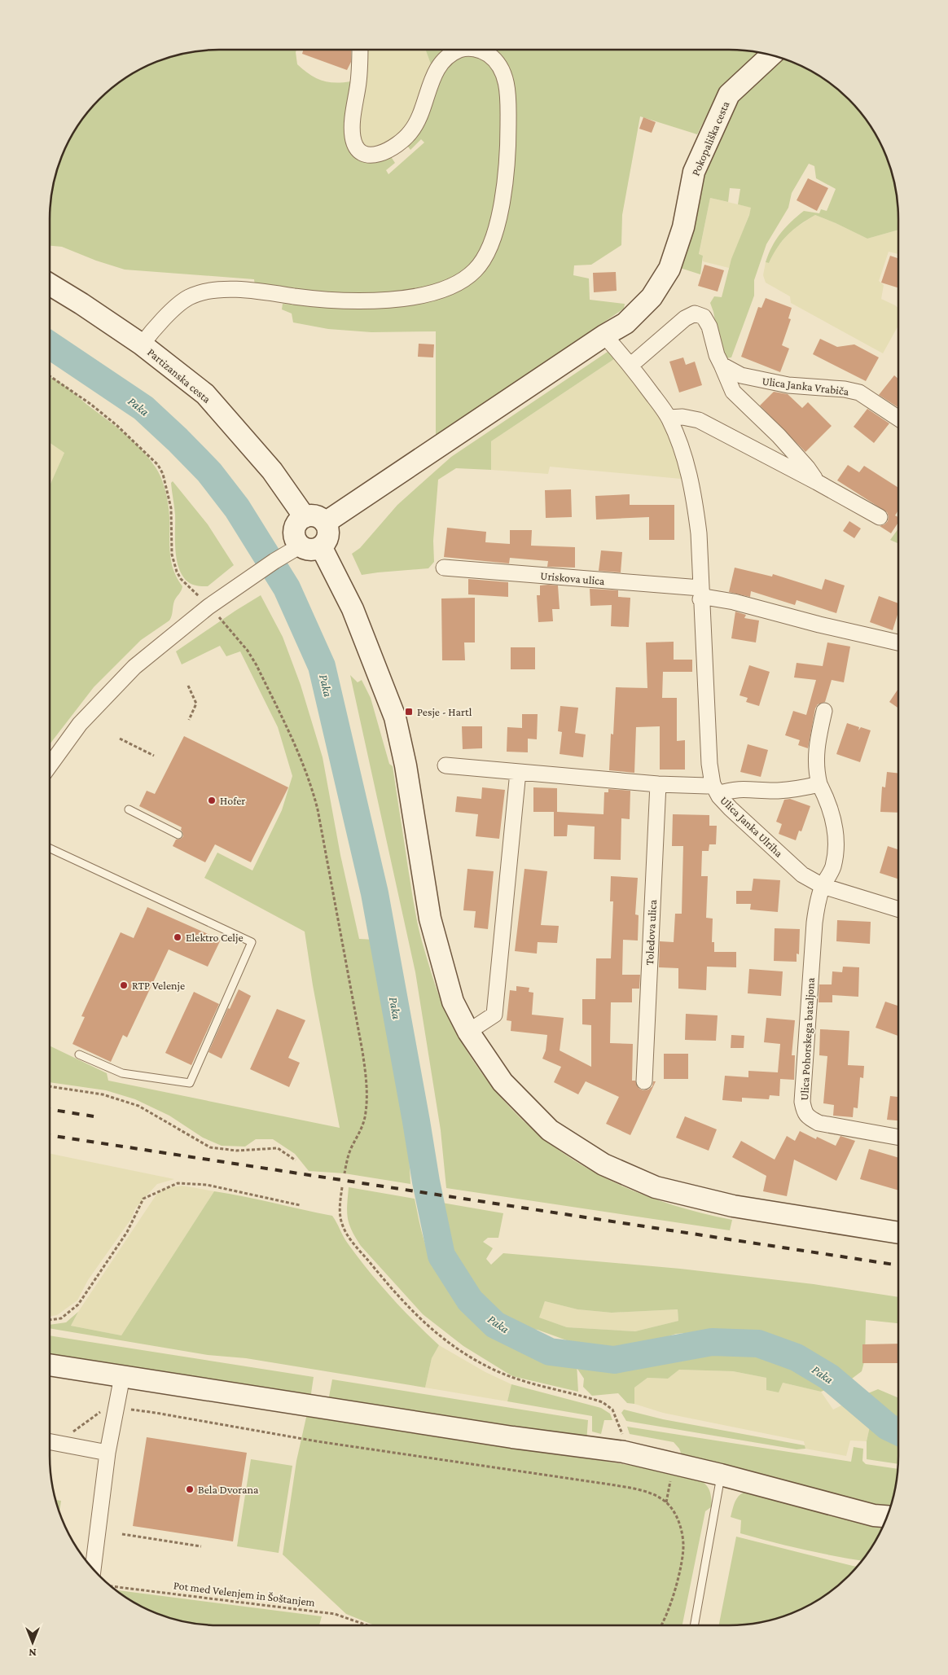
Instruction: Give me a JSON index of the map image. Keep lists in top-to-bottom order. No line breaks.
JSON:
{"streets":{"street":["Pokopališka cesta","Partizanska cesta","Ulica Janka Vrabiča","Uriskova ulica","Ulica Janka Ulriha","Toledova ulica","Ulica Pohorskega bataljona"],"path":["Pot med Velenjem in Šoštanjem"]},"crossings":[["Ulica Janka Ulriha","Toledova ulica"],["Ulica Janka Ulriha","Ulica Pohorskega bataljona"]],"water":["Paka"],"places":{"transit":["Pesje - Hartl"],"other":["Hofer","Elektro Celje","RTP Velenje","Bela Dvorana"]},"north":"bottom"}
